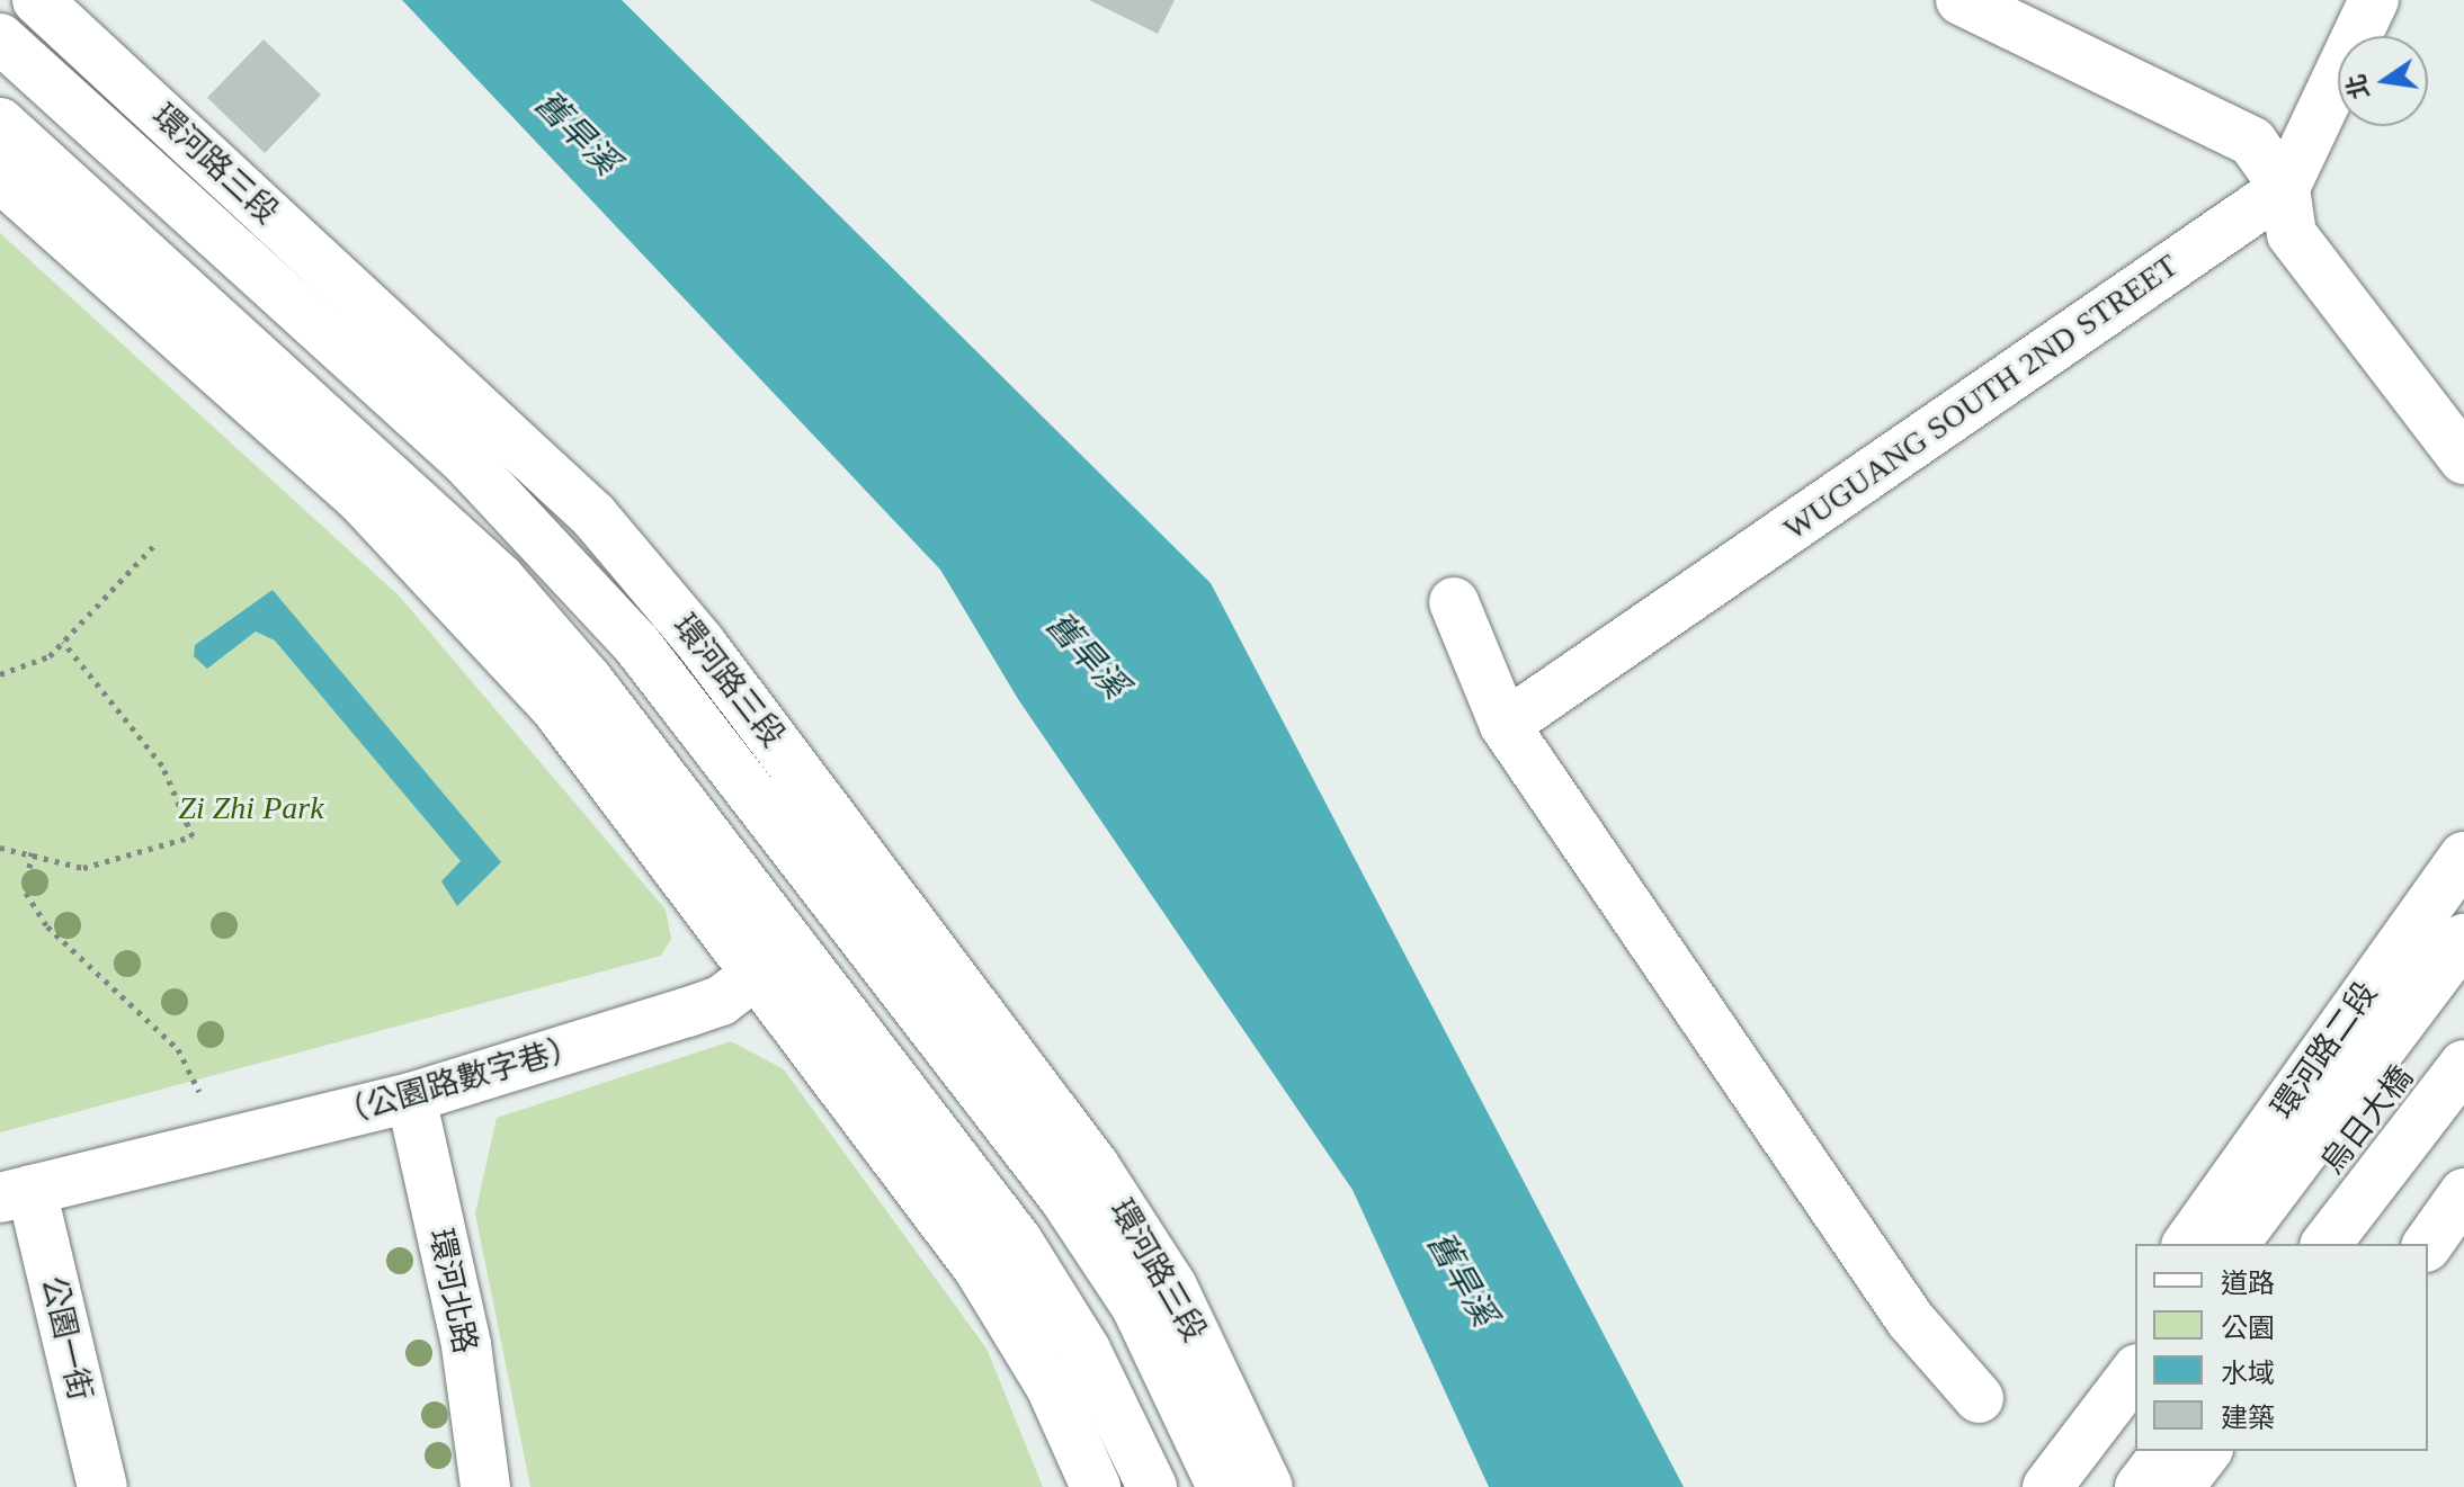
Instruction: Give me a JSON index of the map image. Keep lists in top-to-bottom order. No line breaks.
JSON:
{"streets":{"street":["環河路三段","WUGUANG SOUTH 2ND STREET","環河路二段","（公園路數字巷）","烏日大橋","環河北路","公園一街"]},"crossings":[["環河路三段","（公園路數字巷）"],["（公園路數字巷）","環河北路"],["（公園路數字巷）","公園一街"]],"water":["舊旱溪"],"parks":["Zi Zhi Park"],"legend":["道路","公園","水域","建築"],"north":"left"}
